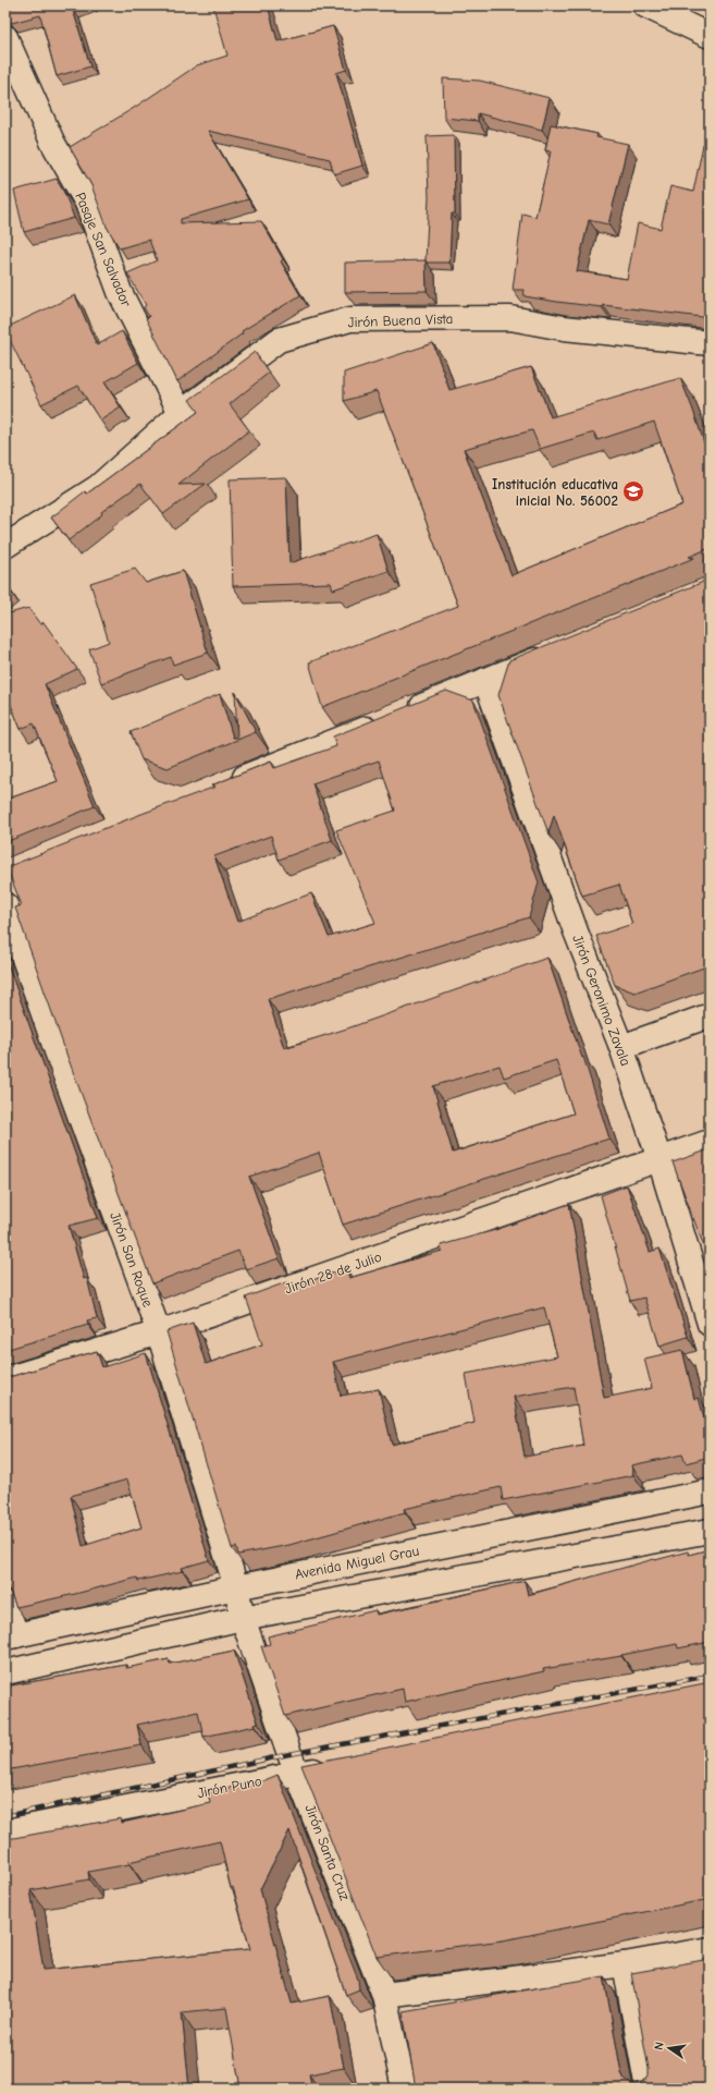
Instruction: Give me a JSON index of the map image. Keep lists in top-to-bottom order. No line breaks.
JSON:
{"streets":{"street":["Pasaje San Salvador","Jirón Buena Vista","Jirón Geronimo Zavala","Jirón San Roque","Jirón 28 de Julio","Avenida Miguel Grau","Jirón Puno","Jirón Santa Cruz"]},"crossings":[["Pasaje San Salvador","Jirón Buena Vista"],["Jirón Geronimo Zavala","Jirón 28 de Julio"],["Jirón San Roque","Jirón 28 de Julio"],["Jirón San Roque","Avenida Miguel Grau"],["Jirón San Roque","Jirón Santa Cruz"],["Jirón Puno","Jirón Santa Cruz"]],"places":{"school or university":["Institución educativa inicial No. 56002"]},"north":"left"}
